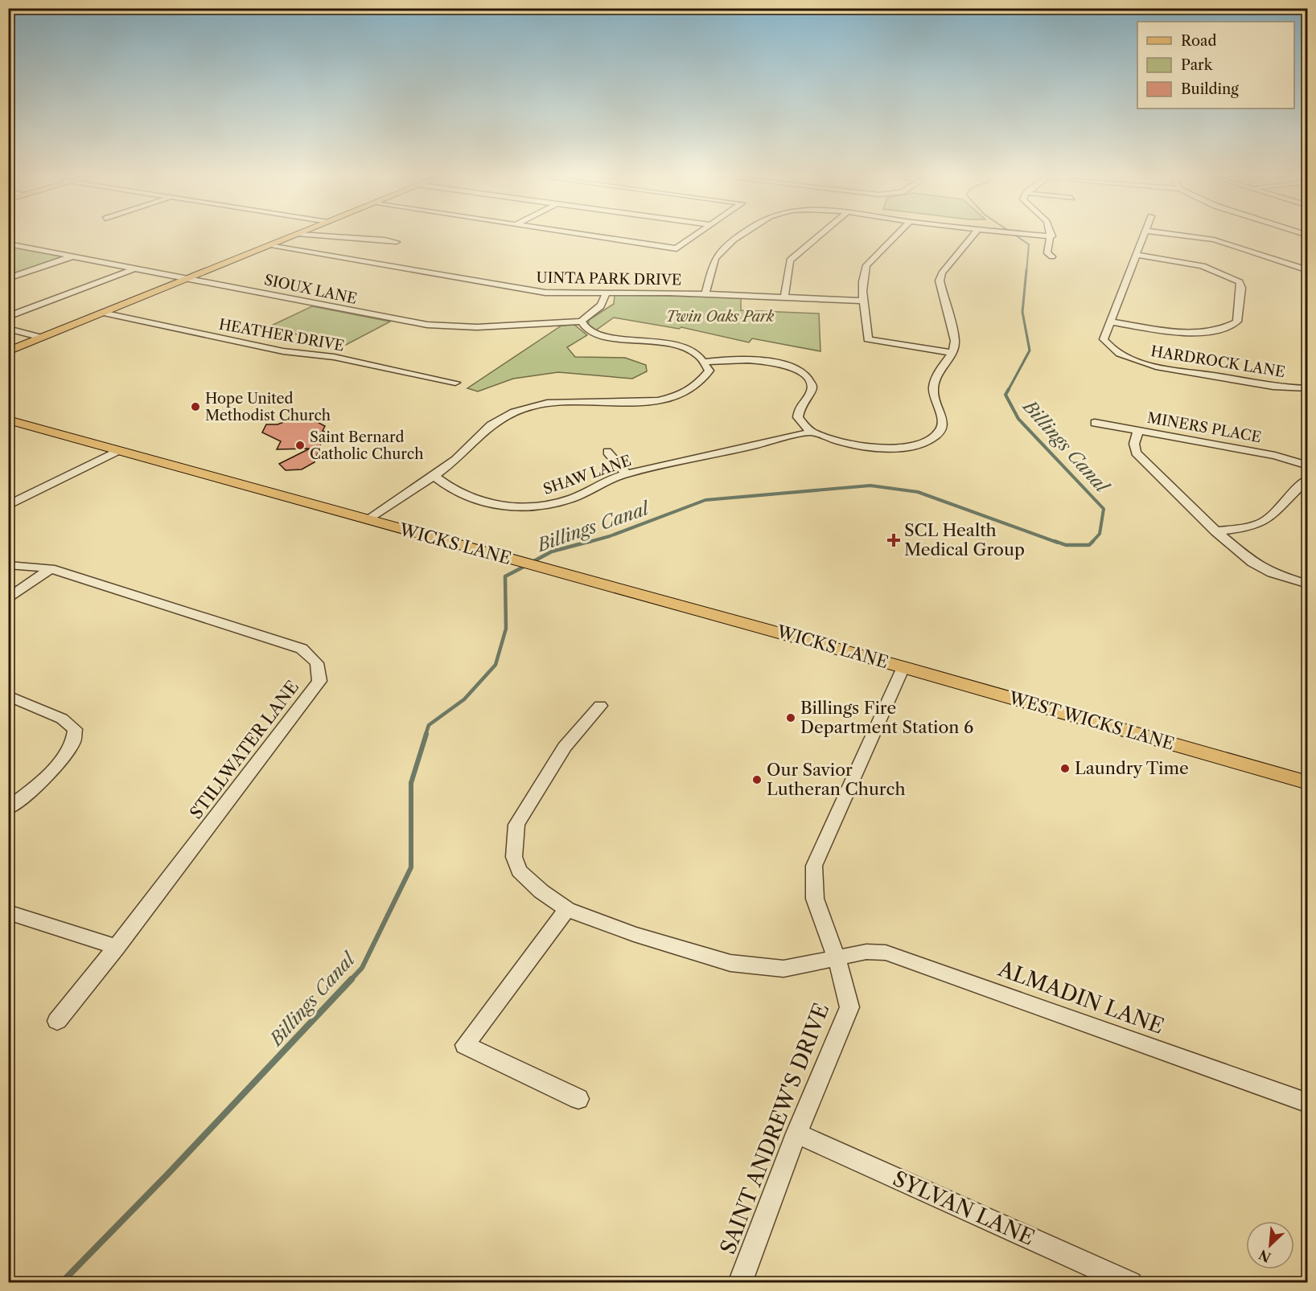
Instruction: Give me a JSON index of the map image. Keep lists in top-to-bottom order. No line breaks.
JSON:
{"streets":{"main road":["WICKS LANE","WEST WICKS LANE"],"street":["UINTA PARK DRIVE","SIOUX LANE","HEATHER DRIVE","HARDROCK LANE","MINERS PLACE","SHAW LANE","STILLWATER LANE","ALMADIN LANE","SAINT ANDREW'S DRIVE","SYLVAN LANE"]},"crossings":[["WICKS LANE","WEST WICKS LANE"],["WICKS LANE","SAINT ANDREW'S DRIVE"],["WEST WICKS LANE","SAINT ANDREW'S DRIVE"],["ALMADIN LANE","SAINT ANDREW'S DRIVE"],["SAINT ANDREW'S DRIVE","SYLVAN LANE"]],"water":["Billings Canal"],"parks":["Twin Oaks Park"],"places":{"other":["Hope United Methodist Church","Saint Bernard Catholic Church","Billings Fire Department Station 6","Laundry Time","Our Savior Lutheran Church"],"health":["SCL Health Medical Group"]},"legend":["Road","Park","Building"],"north":"bottom left"}
